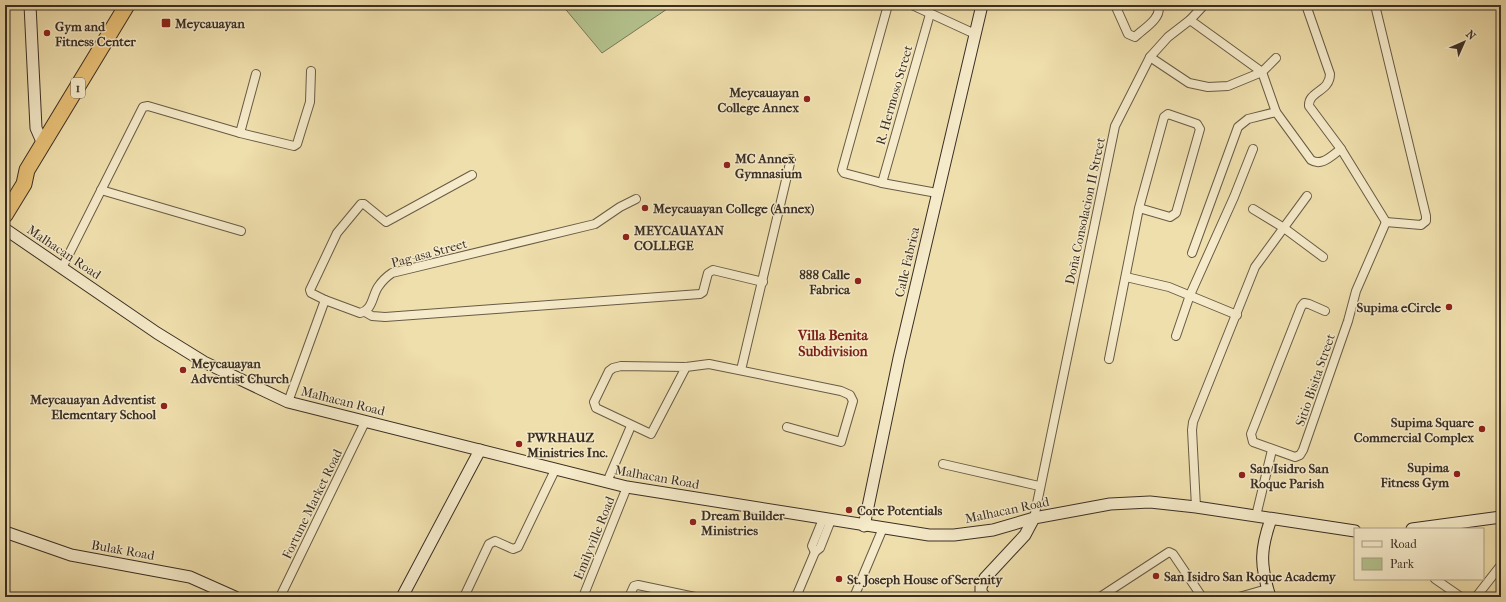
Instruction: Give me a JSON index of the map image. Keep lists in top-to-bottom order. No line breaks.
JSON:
{"streets":{"highway":["1"],"main road":["Malhacan Road","Calle Fabrica","Bulak Road"],"street":["R. Hermoso Street","Doña Consolacion II Street","Pag-asa Street","Sitio Bisita Street","Fortune Market Road","Emilyville Road"]},"crossings":[["Doña Consolacion II Street","Malhacan Road"],["Malhacan Road","Calle Fabrica"],["Malhacan Road","Fortune Market Road"],["Malhacan Road","Emilyville Road"]],"districts":["Villa Benita Subdivision"],"places":{"transit":["Meycauayan"],"other":["Gym and Fitness Center","Meycauayan College Annex","MC Annex Gymnasium","Meycauayan College (Annex)","MEYCAUAYAN COLLEGE","888 Calle Fabrica","Supima eCircle","Meycauayan Adventist Church","Meycauayan Adventist Elementary School","Supima Square Commercial Complex","PWRHAUZ Ministries Inc.","Supima Fitness Gym","San Isidro San Roque Parish","Core Potentials","Dream Builder Ministries","San Isidro San Roque Academy","St. Joseph House of Serenity"]},"legend":["Road","Park"],"north":"top right"}
